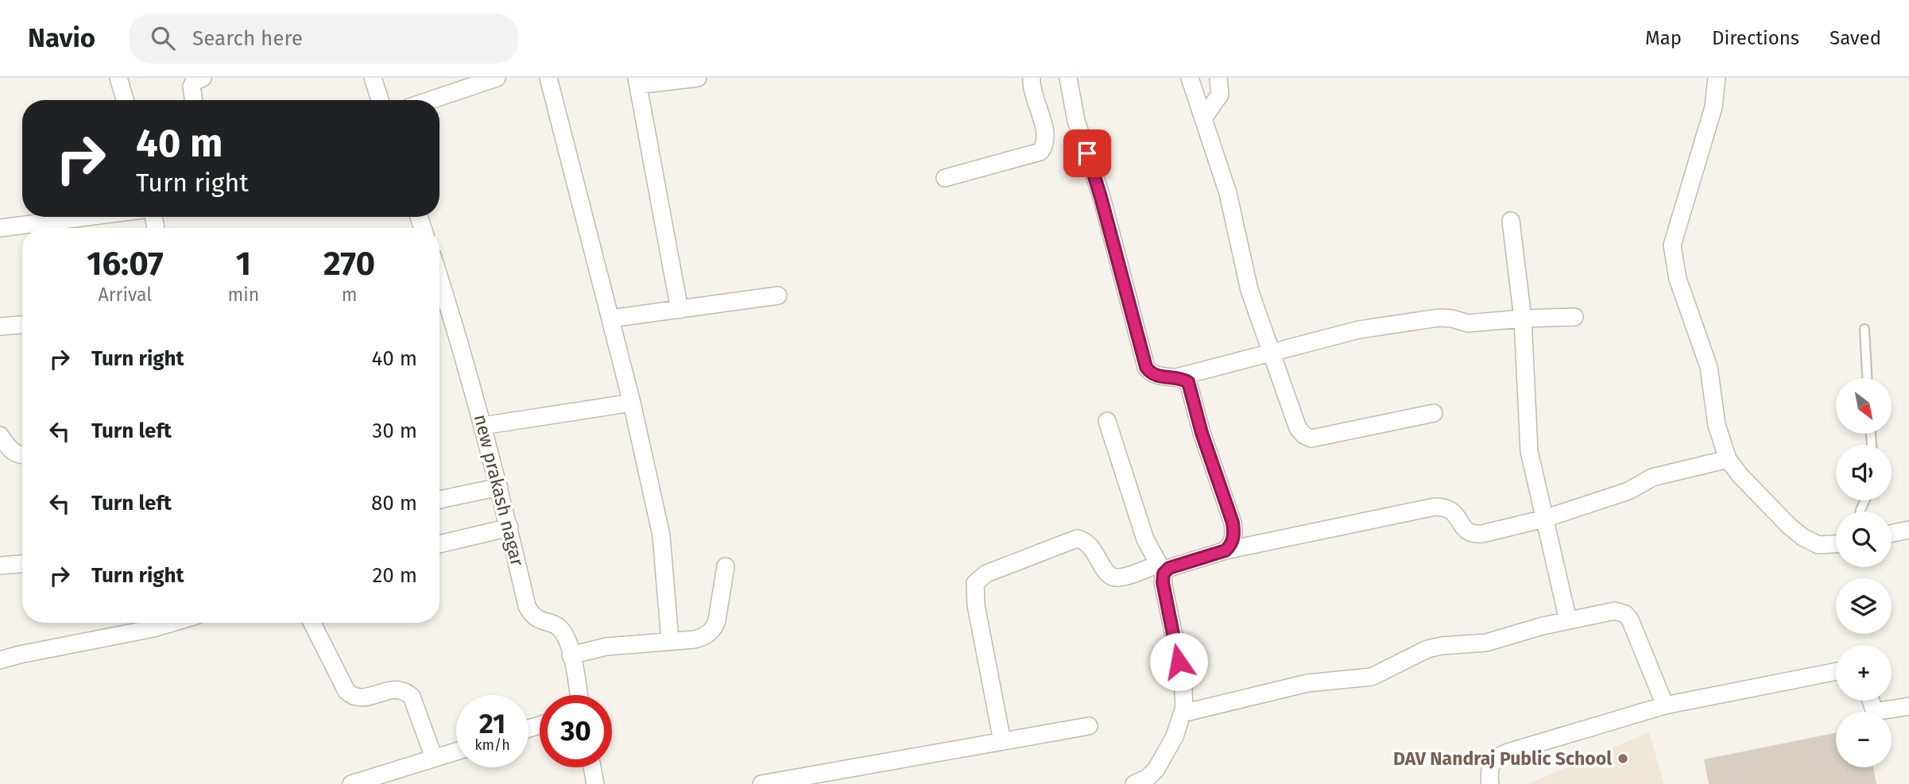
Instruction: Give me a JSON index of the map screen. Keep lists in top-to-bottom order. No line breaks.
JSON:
{"streets":{"street":["new prakash nagar"]},"places":["DAV Nandraj Public School"],"north":"bottom right","page":{"header":"Navio","search":"Search here","nav":["Map","Directions","Saved"],"turn":["40 m","Turn right"],"eta":["16:07","Arrival","1","min","270","m"],"list":[{"name":"Turn right","value":"40 m"},{"name":"Turn left","value":"30 m"},{"name":"Turn left","value":"80 m"},{"name":"Turn right","value":"20 m"}],"map_buttons":["+","−"],"speed":"21 km/h","limit":"30"}}
